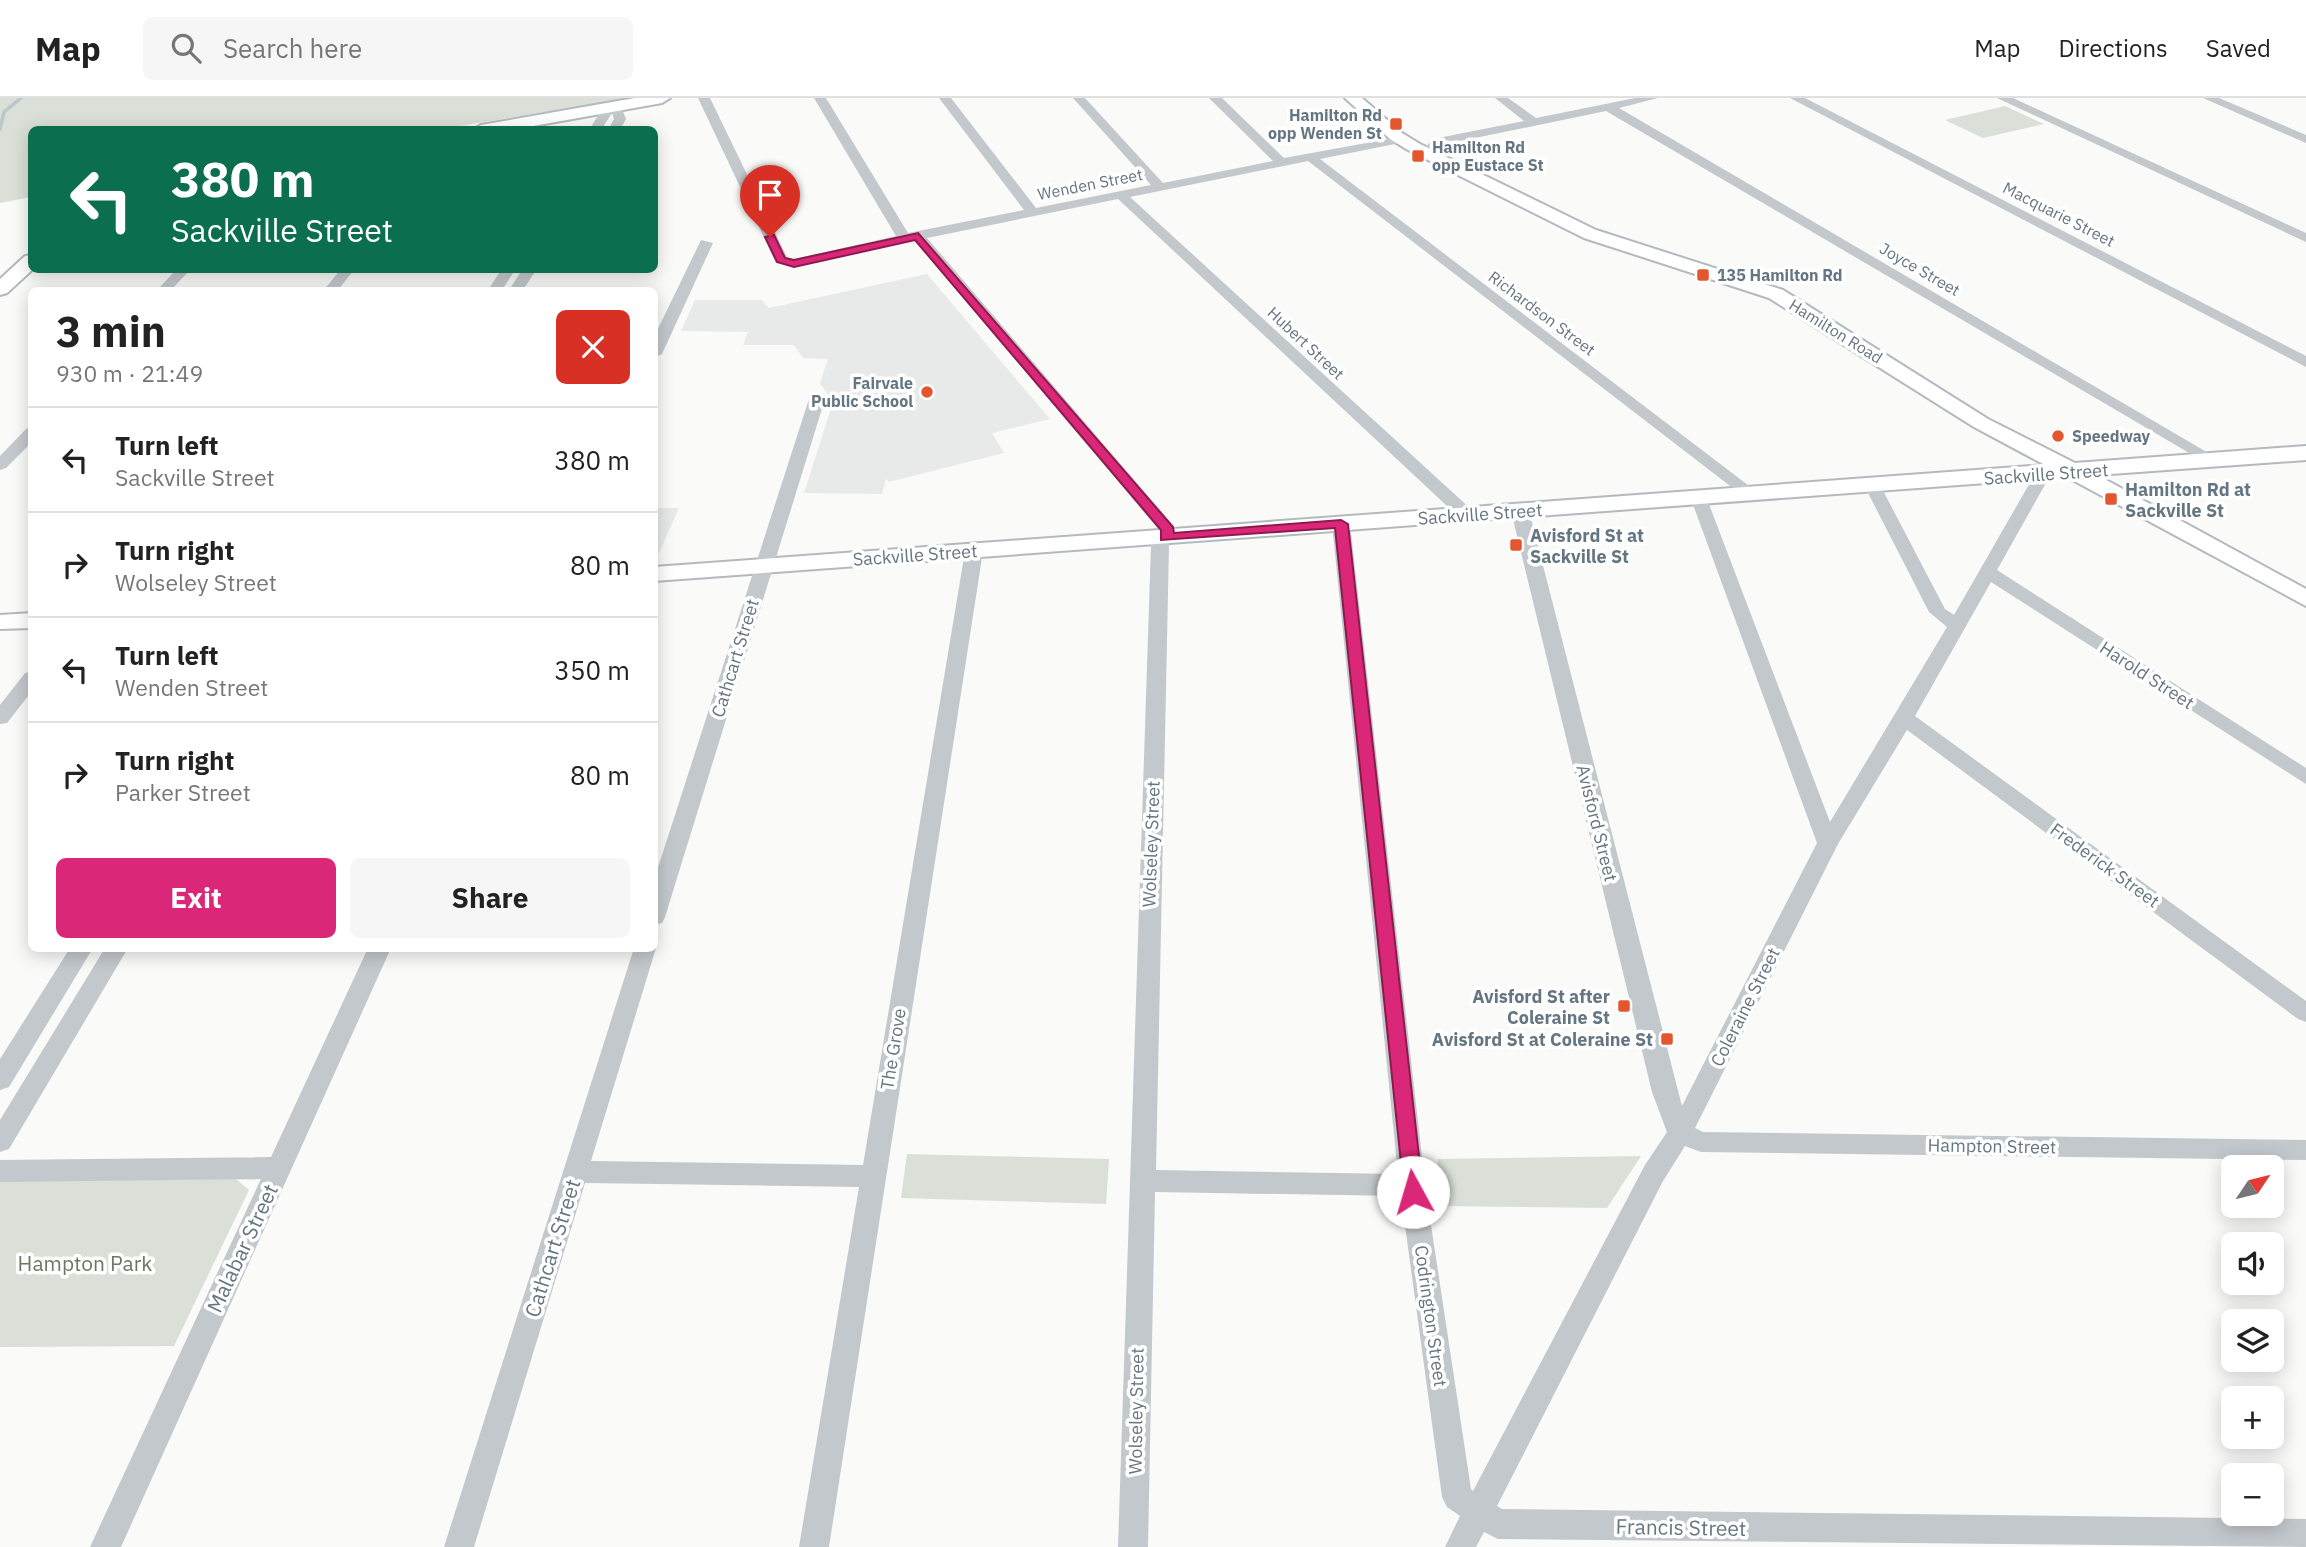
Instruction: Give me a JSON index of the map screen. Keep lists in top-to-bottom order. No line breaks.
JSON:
{"streets":{"main road":["Hamilton Road","Sackville Street"],"street":["Wenden Street","Macquarie Street","Joyce Street","Richardson Street","Hubert Street","Cathcart Street","Harold Street","Avisford Street","Wolseley Street","Frederick Street","Coleraine Street","The Grove","Hampton Street","Malabar Street","Codrington Street","Francis Street"]},"crossings":[["Wenden Street","Richardson Street"],["Wenden Street","Hamilton Road"],["Wenden Street","Hubert Street"],["Joyce Street","Sackville Street"],["Richardson Street","Sackville Street"],["Hamilton Road","Sackville Street"],["Hubert Street","Sackville Street"],["Sackville Street","Cathcart Street"],["Sackville Street","Avisford Street"],["Sackville Street","Wolseley Street"],["Sackville Street","Coleraine Street"],["Sackville Street","The Grove"],["Sackville Street","Codrington Street"],["Harold Street","Coleraine Street"],["Avisford Street","Coleraine Street"],["Avisford Street","Hampton Street"],["Frederick Street","Coleraine Street"],["Coleraine Street","Hampton Street"],["Coleraine Street","Codrington Street"],["Coleraine Street","Francis Street"],["Codrington Street","Francis Street"]],"parks":["Hampton Park"],"places":{"transit":["Hamilton Rd opp Wenden St","Hamilton Rd opp Eustace St","135 Hamilton Rd","Hamilton Rd at Sackville St","Avisford St at Sackville St","Avisford St after Coleraine St","Avisford St at Coleraine St"],"other":["Fairvale Public School","Speedway"]},"north":"top right","page":{"header":"Map","search":"Search here","nav":["Map","Directions","Saved"],"turn":["380 m","Sackville Street"],"heading":["3 min","930 m · 21:49"],"list":[{"name":"Turn left","note":"Sackville Street","value":"380 m"},{"name":"Turn right","note":"Wolseley Street","value":"80 m"},{"name":"Turn left","note":"Wenden Street","value":"350 m"},{"name":"Turn right","note":"Parker Street","value":"80 m"}],"buttons":["Exit","Share"],"map_buttons":["+","−"]}}
